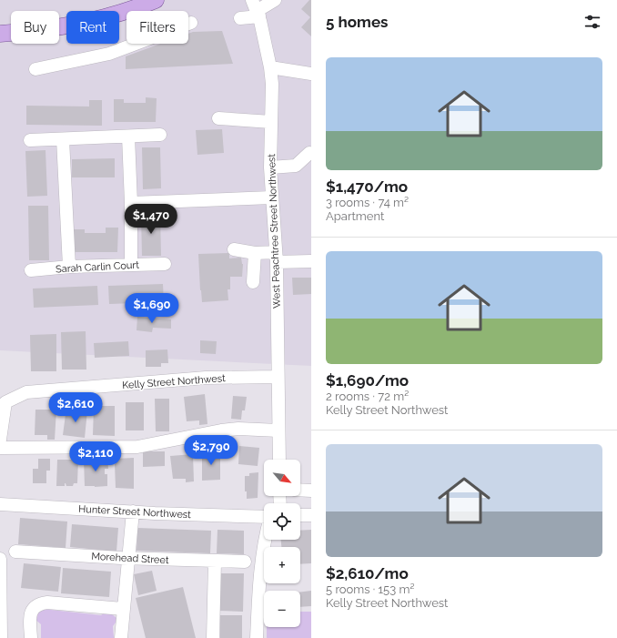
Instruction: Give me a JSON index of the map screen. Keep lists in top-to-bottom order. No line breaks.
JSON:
{"streets":{"street":["West Peachtree Street Northwest","Sarah Carlin Court","Kelly Street Northwest","Hunter Street Northwest","Morehead Street"]},"crossings":[["West Peachtree Street Northwest","Kelly Street Northwest"]],"north":"bottom right","page":{"heading":"5 homes","chip":["Buy","Rent","Filters"],"list":[{"name":"$1,470/mo","note":"3 rooms · 74 m² · Apartment"},{"name":"$1,690/mo","note":"2 rooms · 72 m² · Kelly Street Northwest"},{"name":"$2,610/mo","note":"5 rooms · 153 m² · Kelly Street Northwest"}],"price":["$1,470","$1,690","$2,610","$2,790","$2,110"],"map_buttons":["+","−"]}}
